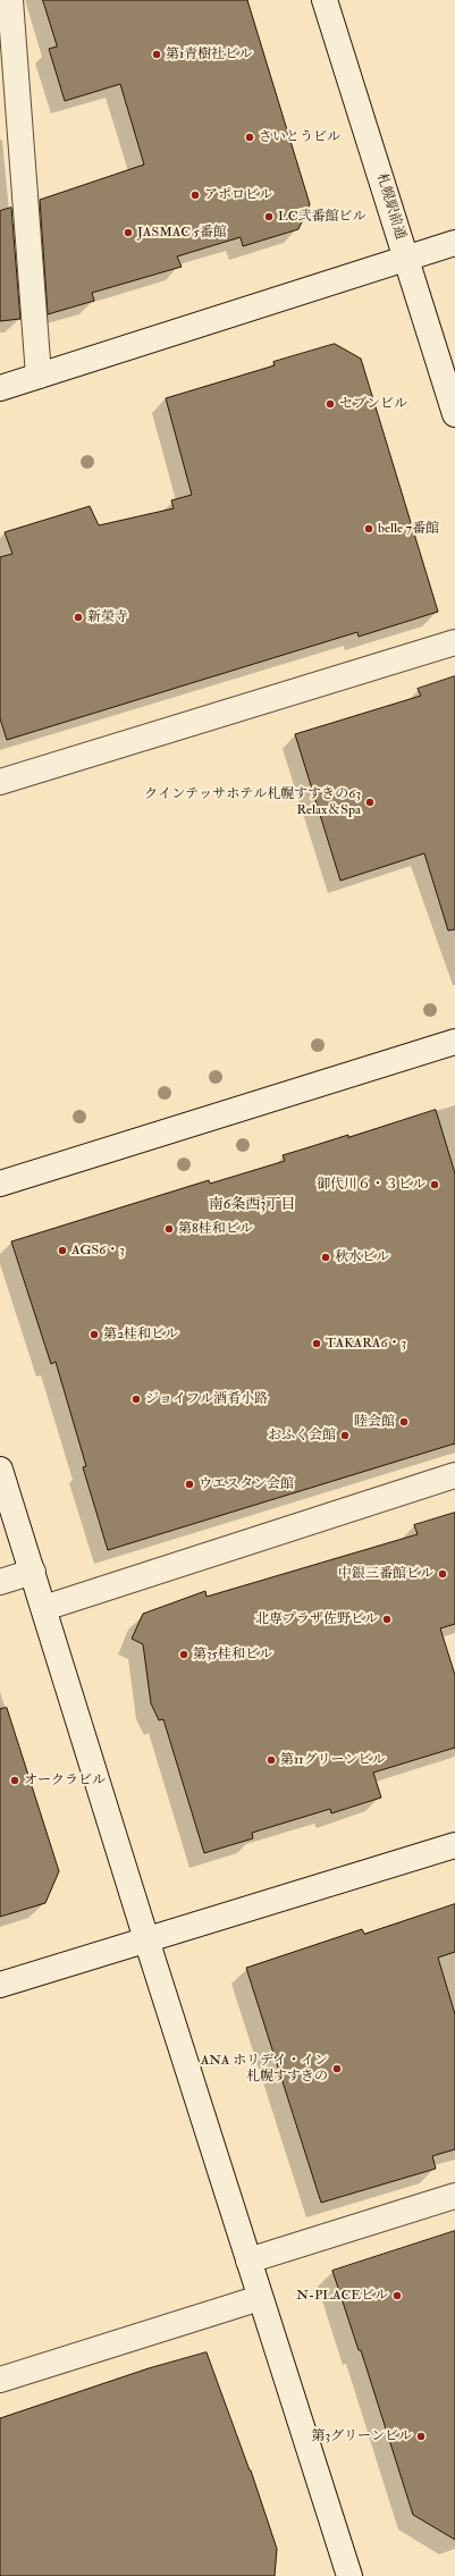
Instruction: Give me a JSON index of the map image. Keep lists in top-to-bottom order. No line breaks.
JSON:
{"streets":{"street":["札幌駅前通"]},"districts":["南6条西3丁目"],"places":["第1青樹社ビル","さいとうビル","アポロビル","LC弐番館ビル","JASMAC 5番館","セブンビル","belle 7番館","新榮寺","クインテッサホテル札幌すすきの63 Relax＆Spa","御代川６・３ビル","第8桂和ビル","AGS6・3","秋水ビル","第2桂和ビル","TAKARA6・3","ジョイフル酒肴小路","睦会館","おふく会館","ウエスタン会館","中銀三番館ビル","北専プラザ佐野ビル","第35桂和ビル","第11グリーンビル","オークラビル","ANA ホリデイ・イン 札幌すすきの","N-PLACEビル","第3グリーンビル"]}
